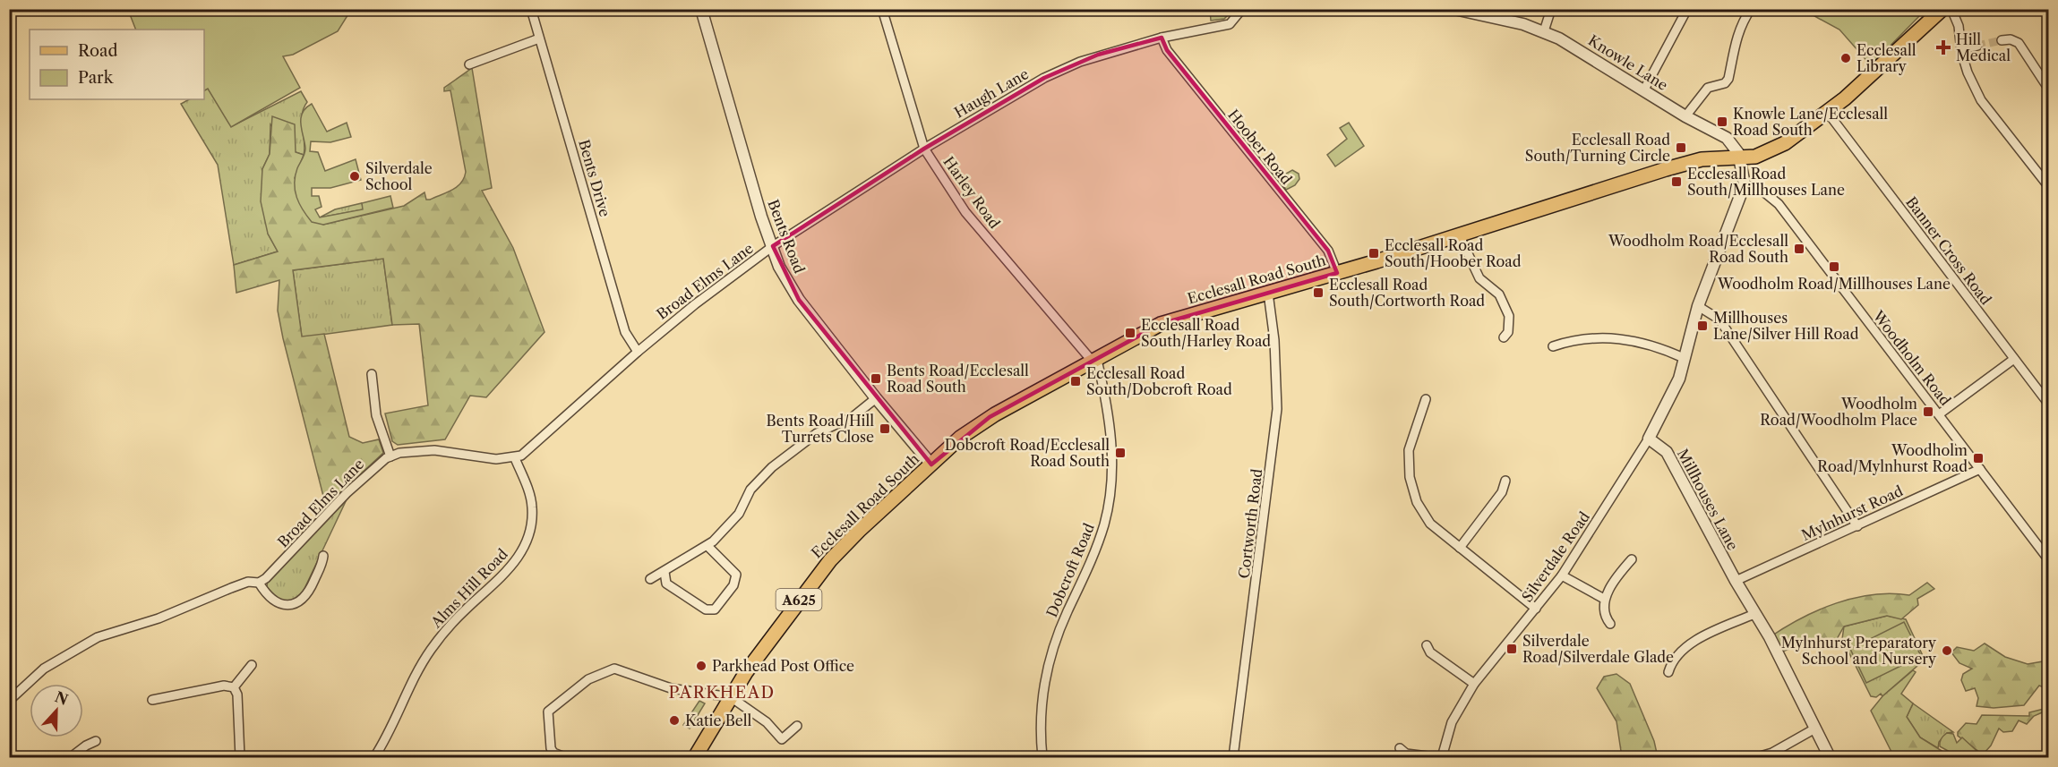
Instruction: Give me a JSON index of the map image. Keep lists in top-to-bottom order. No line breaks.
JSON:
{"streets":{"main road":["Ecclesall Road South","A625"],"street":["Knowle Lane","Haugh Lane","Hoober Road","Bents Drive","Harley Road","Bents Road","Banner Cross Road","Broad Elms Lane","Woodholm Road","Millhouses Lane","Mylnhurst Road","Cortworth Road","Silverdale Road","Dobcroft Road","Alms Hill Road"]},"crossings":[["Knowle Lane","Ecclesall Road South"],["Haugh Lane","Hoober Road"],["Haugh Lane","Harley Road"],["Haugh Lane","Bents Road"],["Haugh Lane","Broad Elms Lane"],["Hoober Road","Ecclesall Road South"],["Bents Drive","Broad Elms Lane"],["Harley Road","Ecclesall Road South"],["Harley Road","Dobcroft Road"],["Bents Road","Ecclesall Road South"],["Bents Road","Broad Elms Lane"],["Banner Cross Road","Ecclesall Road South"],["Ecclesall Road South","Cortworth Road"],["Ecclesall Road South","Dobcroft Road"],["Broad Elms Lane","Alms Hill Road"],["Woodholm Road","Mylnhurst Road"],["Millhouses Lane","Mylnhurst Road"],["Millhouses Lane","Silverdale Road"]],"districts":["PARKHEAD"],"places":{"health":["Hill Medical"],"other":["Ecclesall Library","Silverdale School","Mylnhurst Preparatory School and Nursery","Parkhead Post Office","Katie Bell"],"transit":["Knowle Lane/Ecclesall Road South","Ecclesall Road South/Turning Circle","Ecclesall Road South/Millhouses Lane","Woodholm Road/Ecclesall Road South","Ecclesall Road South/Hoober Road","Woodholm Road/Millhouses Lane","Ecclesall Road South/Cortworth Road","Millhouses Lane/Silver Hill Road","Ecclesall Road South/Harley Road","Bents Road/Ecclesall Road South","Ecclesall Road South/Dobcroft Road","Woodholm Road/Woodholm Place","Bents Road/Hill Turrets Close","Dobcroft Road/Ecclesall Road South","Woodholm Road/Mylnhurst Road","Silverdale Road/Silverdale Glade"]},"legend":["Road","Park"],"north":"top"}
